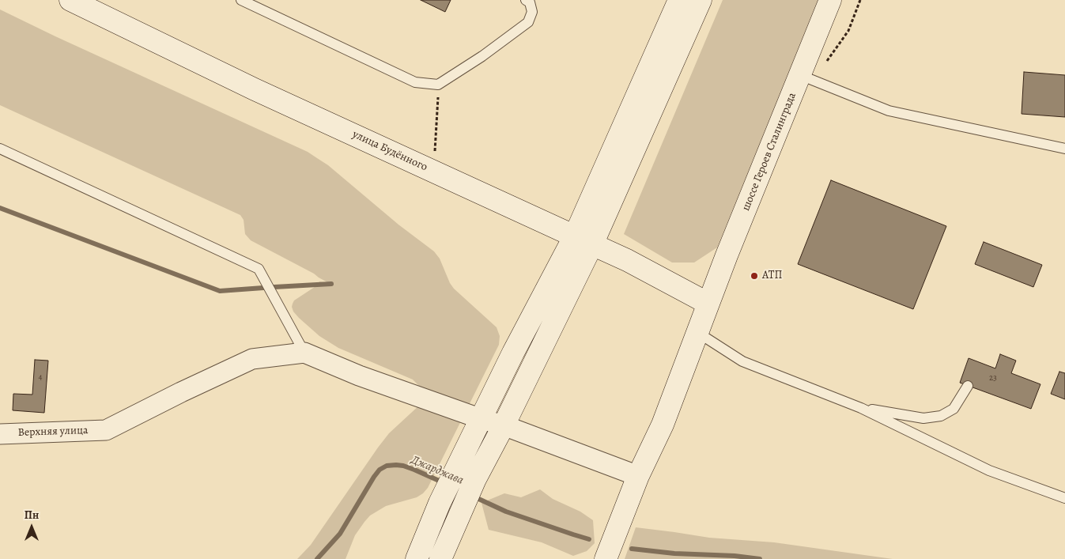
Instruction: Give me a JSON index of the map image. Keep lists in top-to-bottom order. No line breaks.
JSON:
{"streets":{"main road":["улица Будённого","шоссе Героев Сталинграда"],"street":["Верхняя улица"]},"crossings":[["улица Будённого","шоссе Героев Сталинграда"]],"water":["Джарджава"],"places":["АТП"],"house_numbers":["4","23"],"north":"top"}
